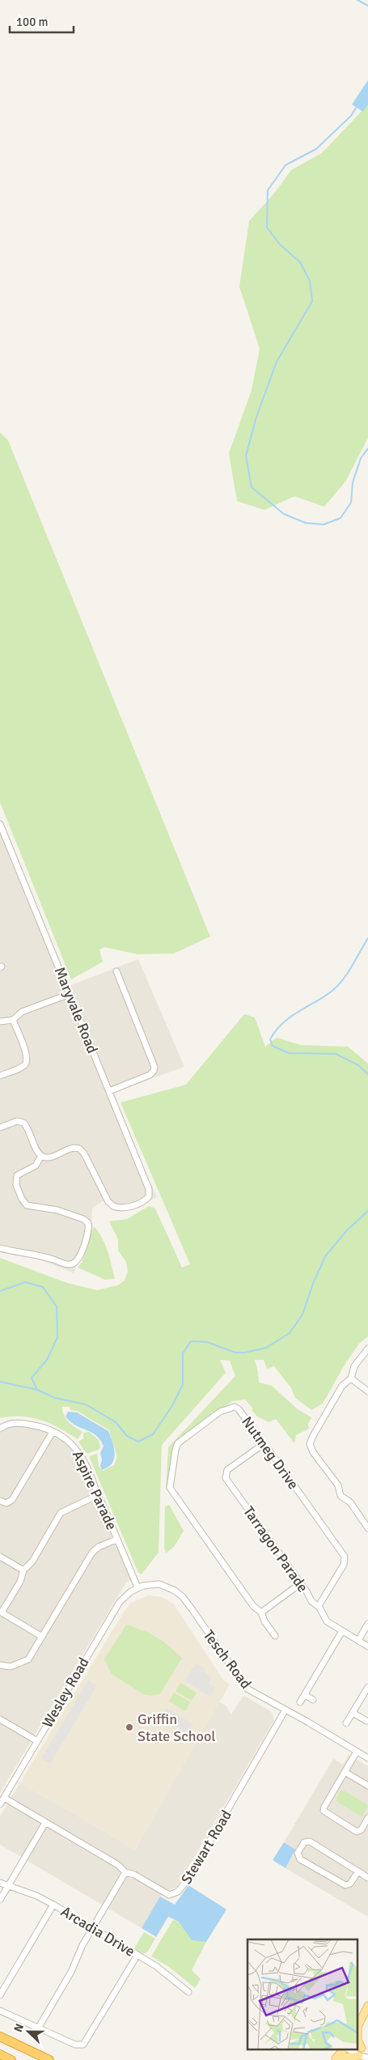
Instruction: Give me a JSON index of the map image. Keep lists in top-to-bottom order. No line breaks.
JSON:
{"streets":{"street":["Maryvale Road","Nutmeg Drive","Aspire Parade","Tarragon Parade","Tesch Road","Wesley Road","Stewart Road","Arcadia Drive"]},"crossings":[["Nutmeg Drive","Tarragon Parade"],["Aspire Parade","Tesch Road"],["Aspire Parade","Wesley Road"],["Tesch Road","Wesley Road"],["Tesch Road","Stewart Road"],["Wesley Road","Stewart Road"]],"places":["Griffin State School"],"scale_bar":"100 m","north":"left"}
